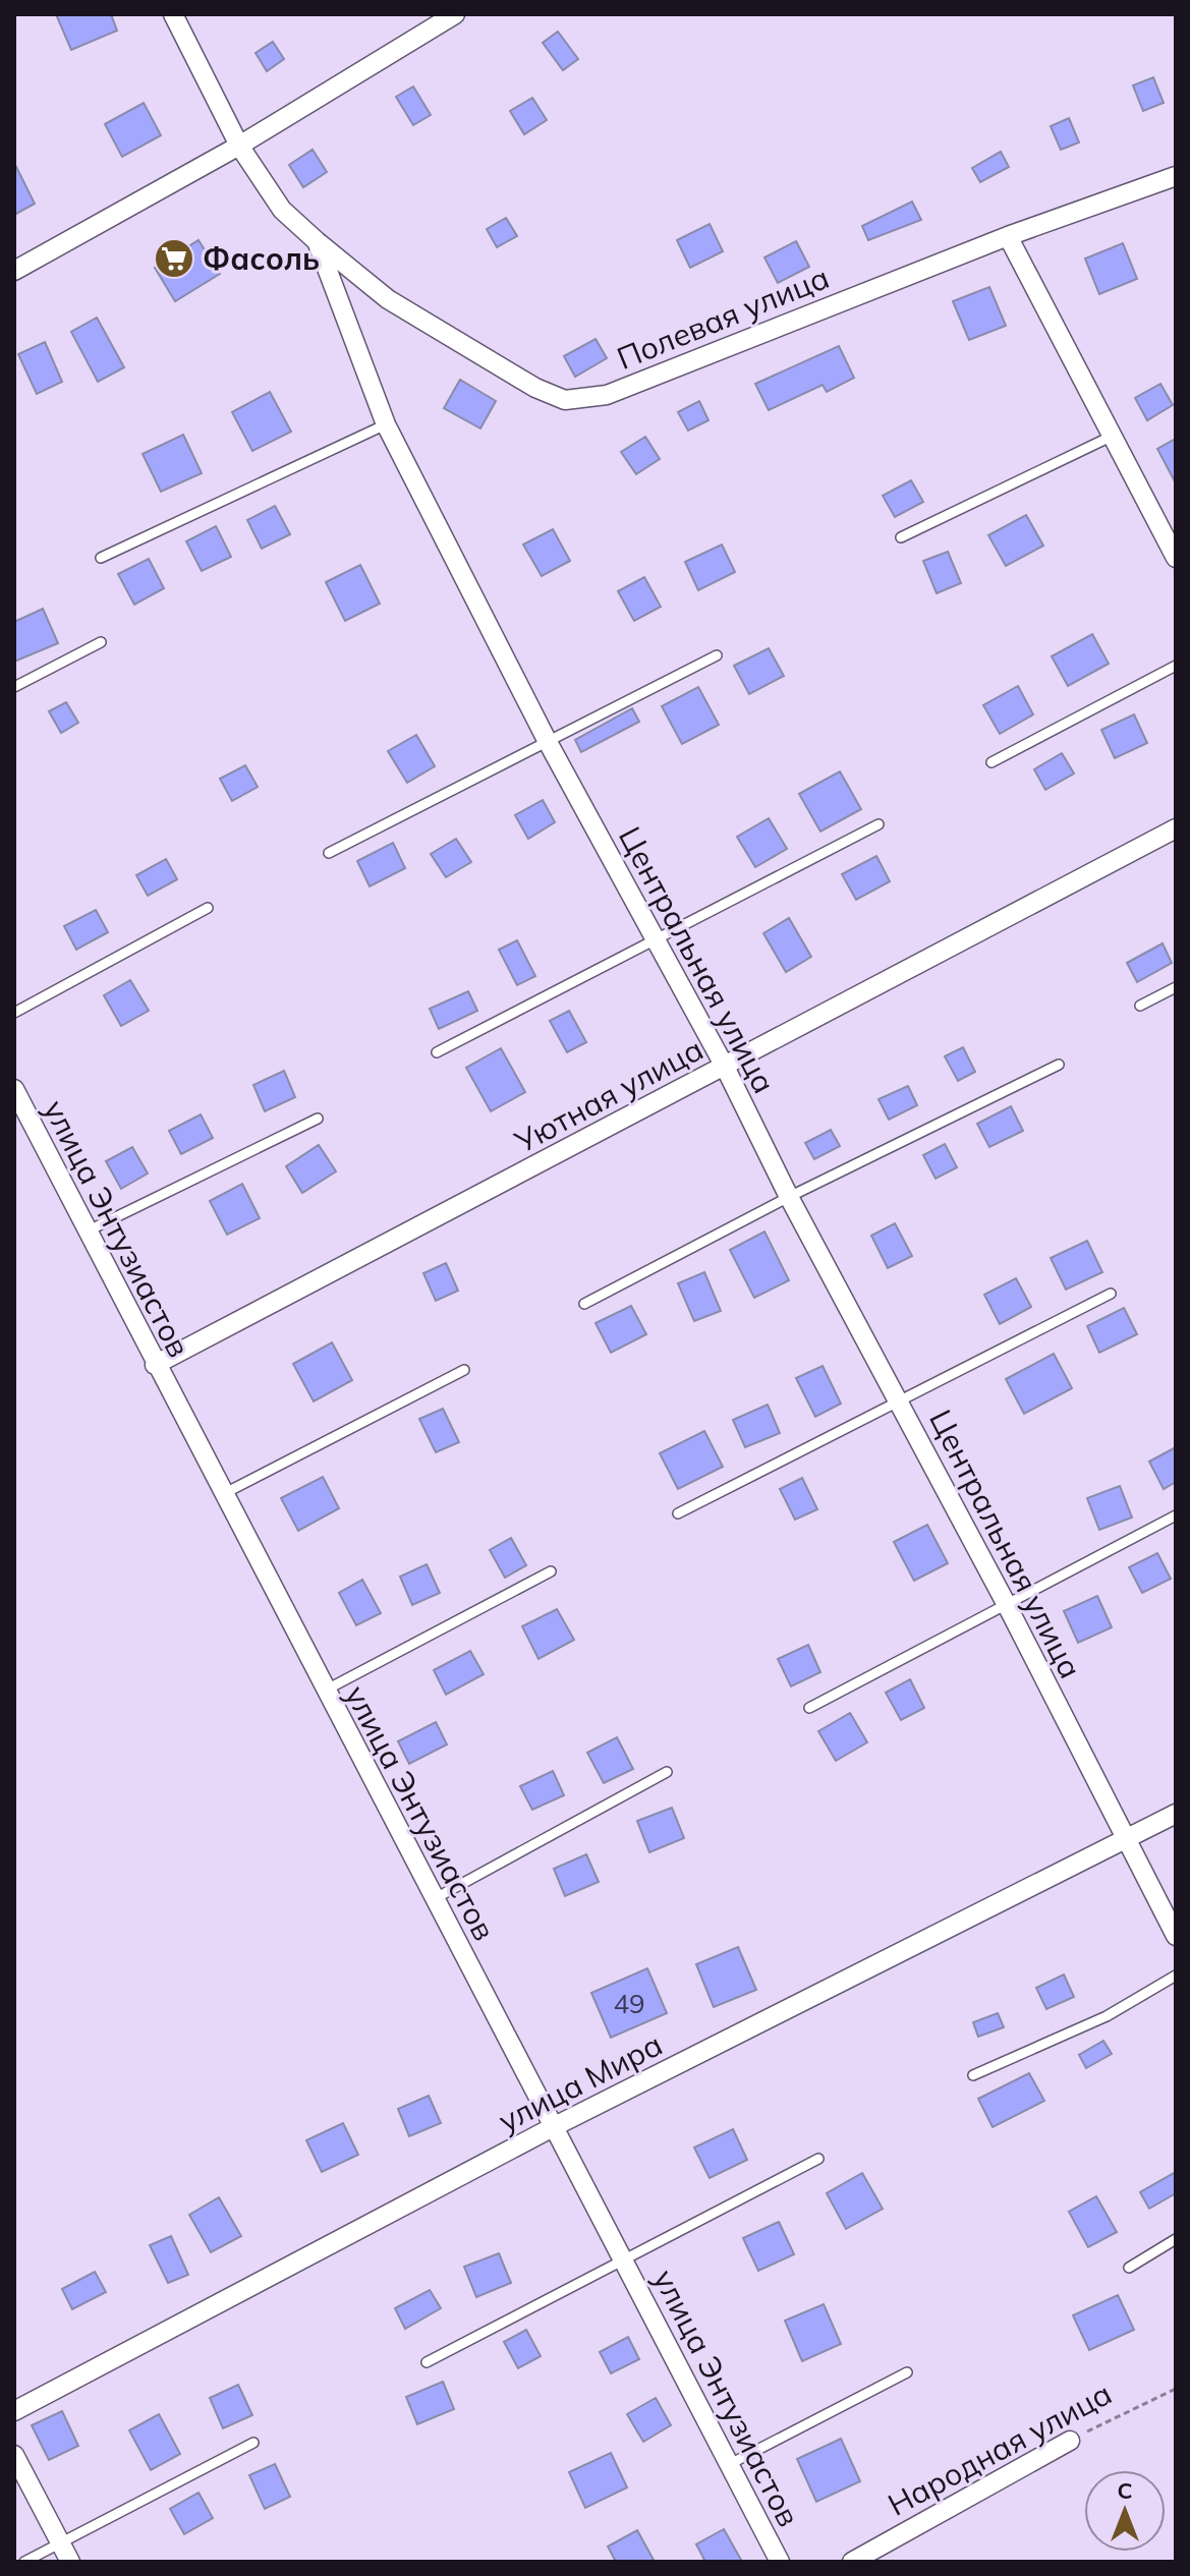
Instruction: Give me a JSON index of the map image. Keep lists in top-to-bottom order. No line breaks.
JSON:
{"streets":{"street":["Полевая улица","Центральная улица","Уютная улица","улица Энтузиастов","улица Мира","Народная улица"]},"crossings":[["Полевая улица","Центральная улица"],["Центральная улица","Уютная улица"],["Центральная улица","улица Мира"],["Уютная улица","улица Энтузиастов"],["улица Энтузиастов","улица Мира"]],"places":{"supermarket":["Фасоль"]},"house_numbers":["49"],"north":"top"}
